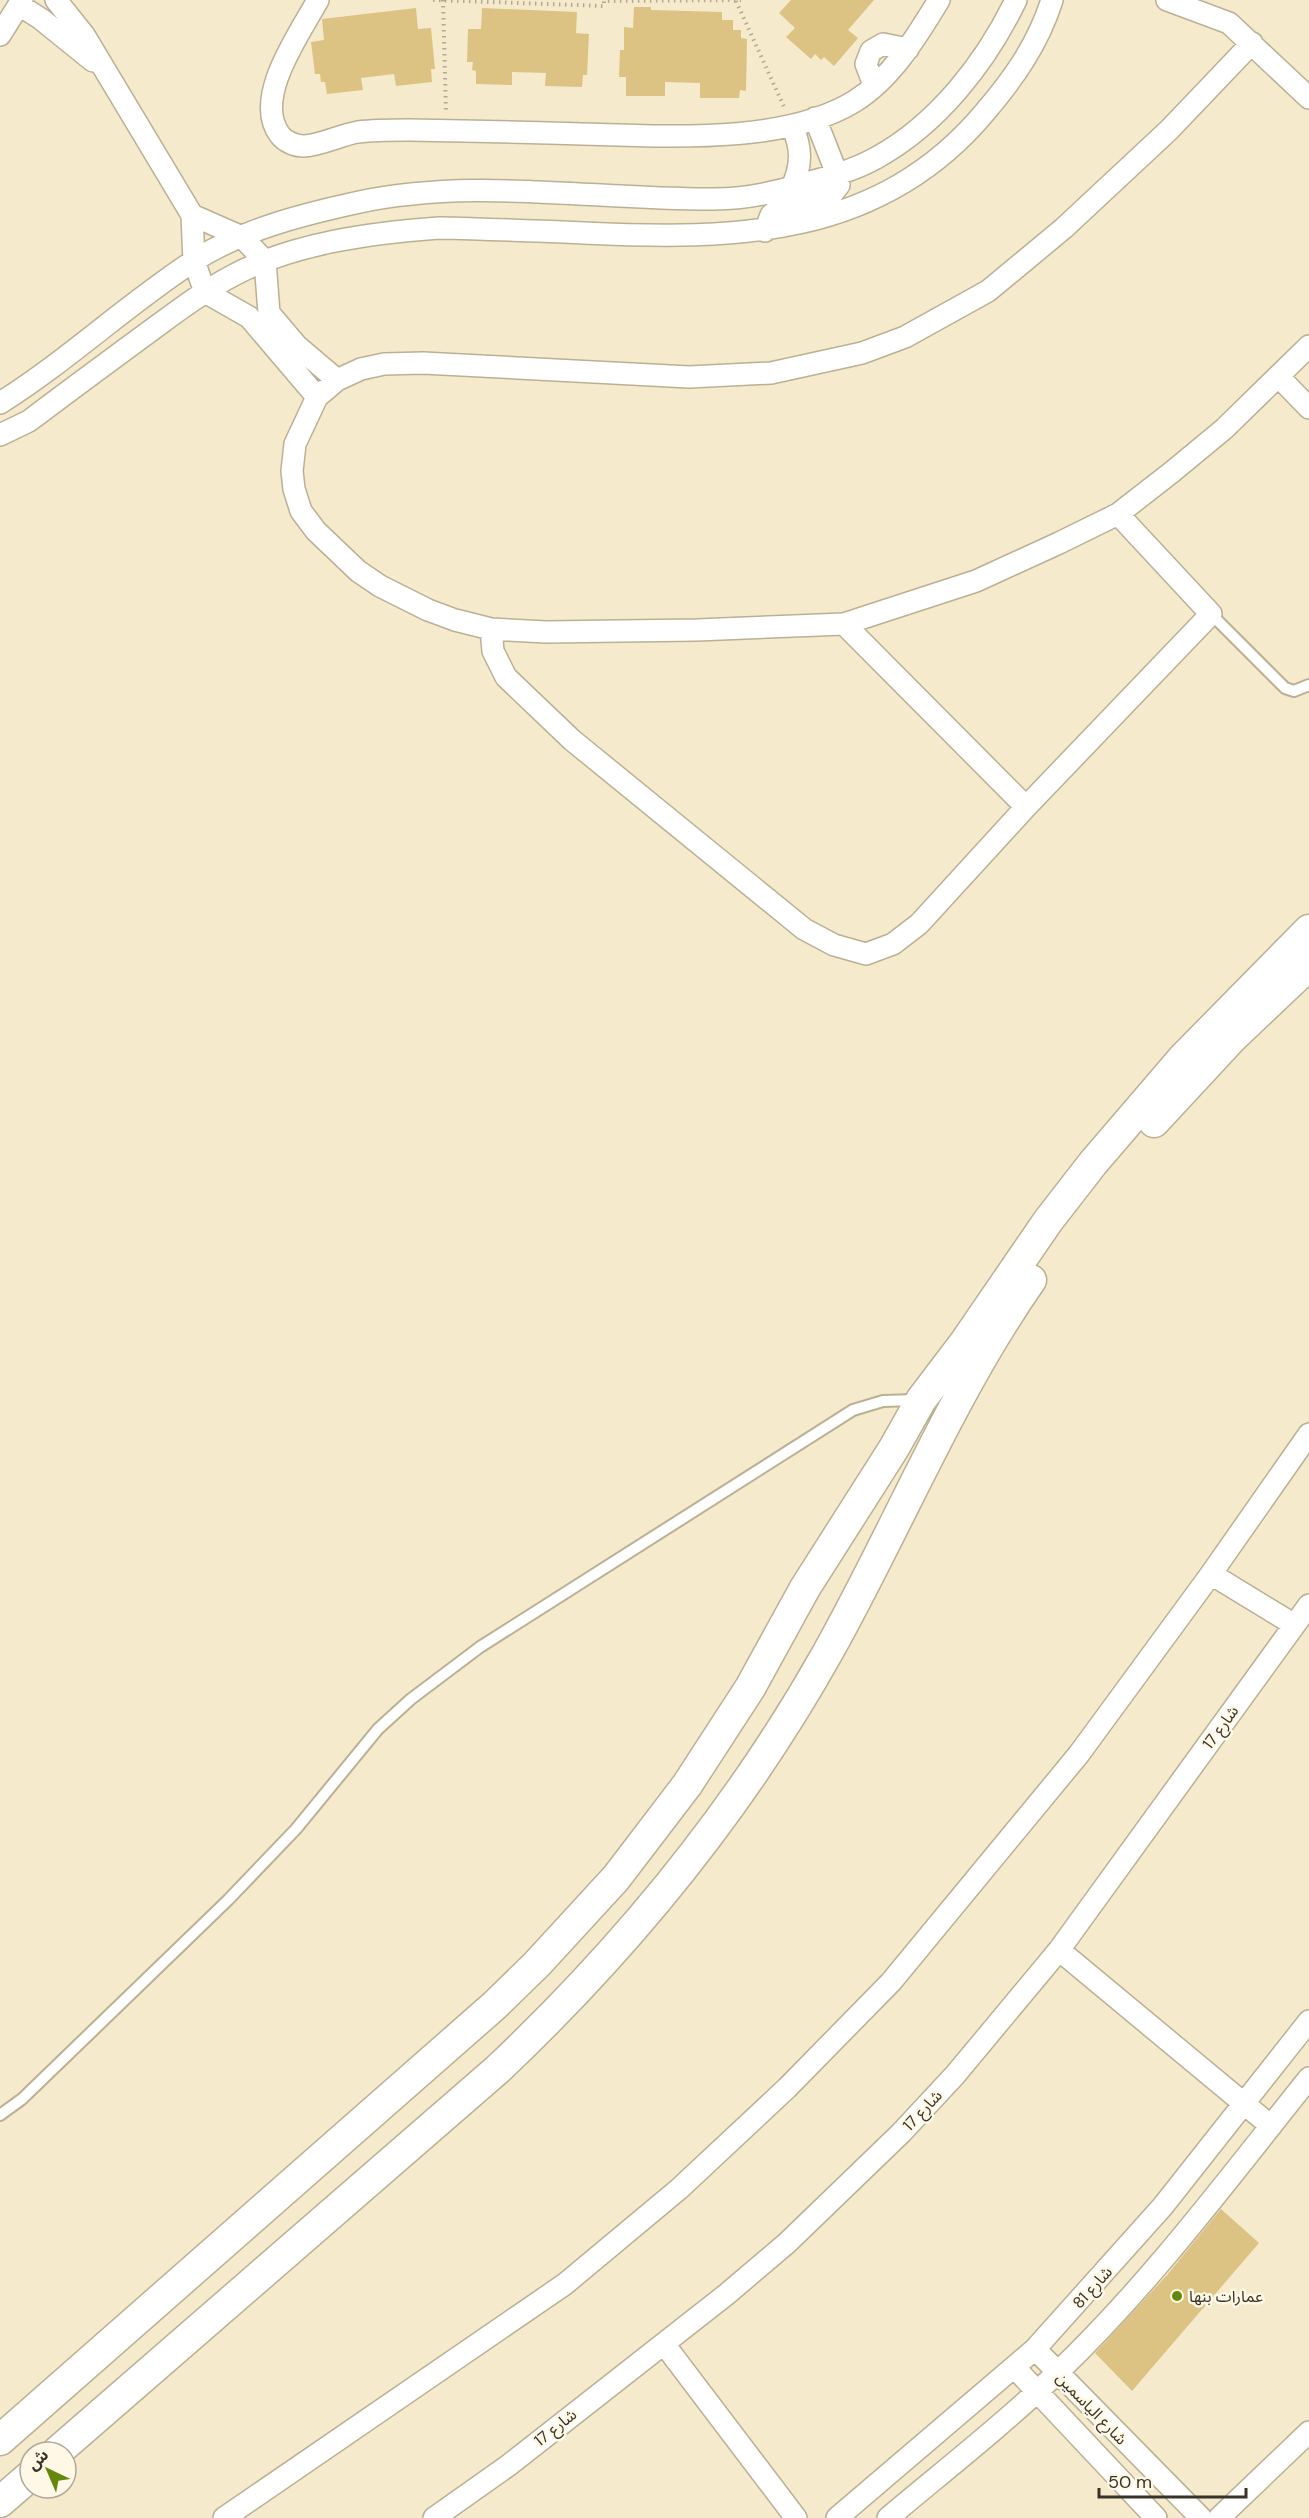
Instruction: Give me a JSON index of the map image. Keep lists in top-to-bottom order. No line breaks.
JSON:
{"streets":{"street":["شارع 17","شارع 81","شارع الياسمين"]},"crossings":[["شارع 81","شارع الياسمين"]],"places":["عمارات بنها"],"scale_bar":"50 m","north":"top left"}
